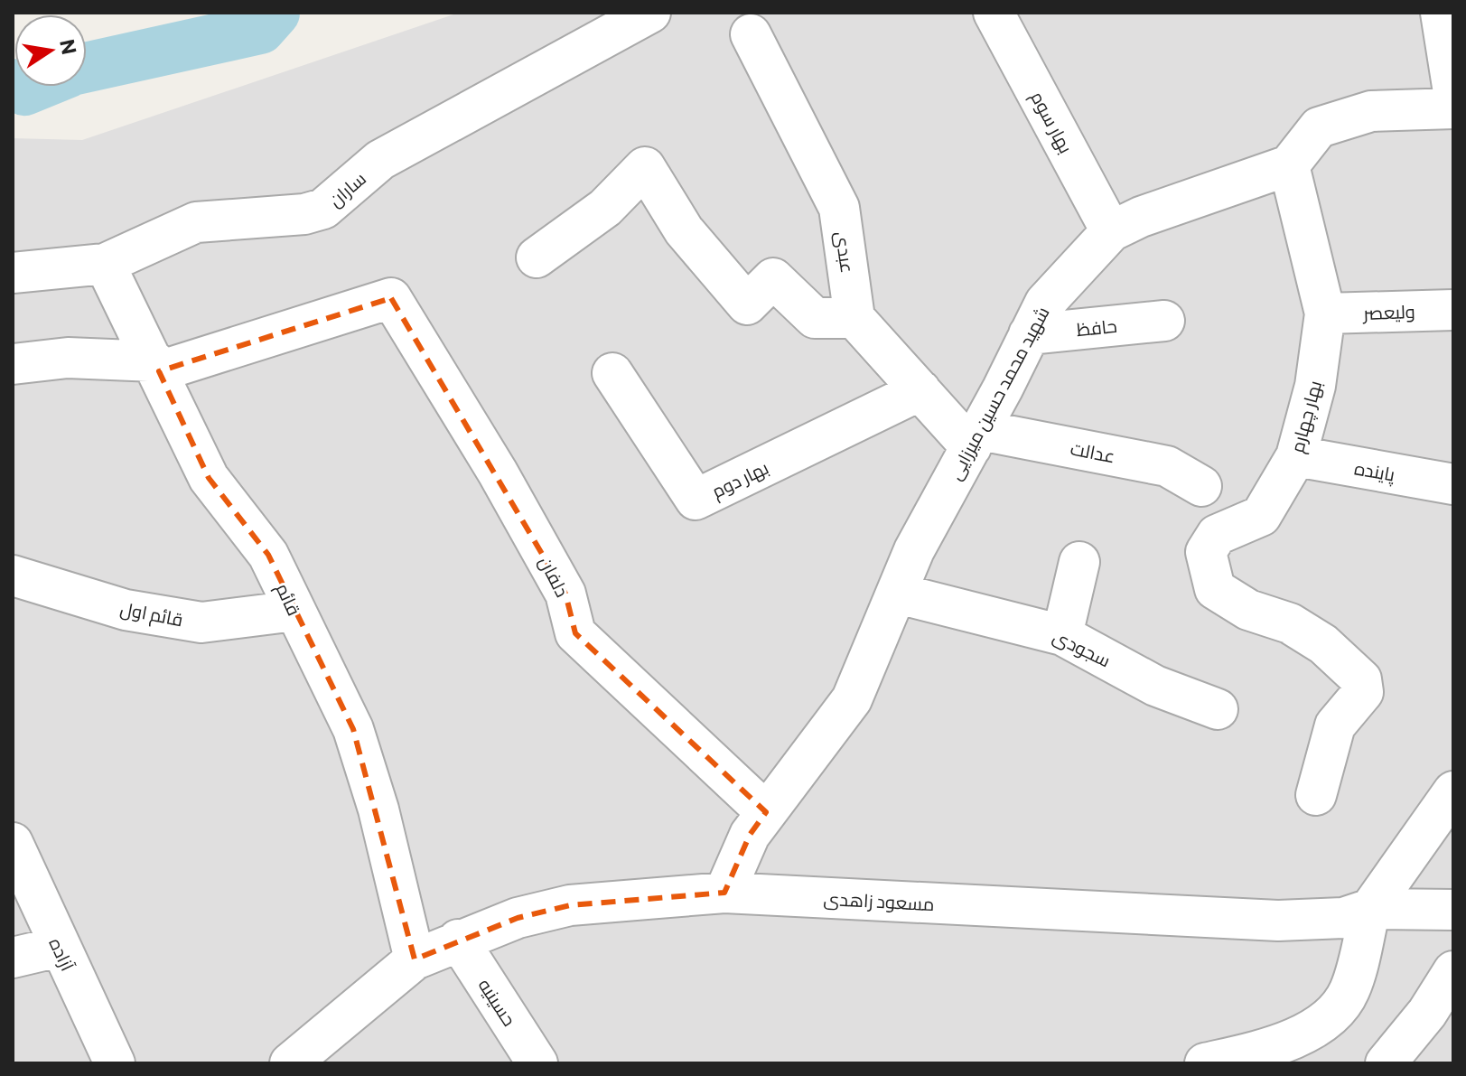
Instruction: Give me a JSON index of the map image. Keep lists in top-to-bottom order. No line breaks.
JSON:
{"streets":{"street":["بهار سوم","ساران","عبدی","ولیعصر","حافظ","شهید محمد حسین میرزایی","بهار چهارم","عدالت","پاینده","بهار دوم","دلفان","قائم","قائم اول","سجودی","مسعود زاهدی","آزاده","حسینیه"]},"crossings":[["بهار سوم","شهید محمد حسین میرزایی"],["ساران","قائم"],["ولیعصر","بهار چهارم"],["حافظ","شهید محمد حسین میرزایی"],["شهید محمد حسین میرزایی","بهار چهارم"],["شهید محمد حسین میرزایی","عدالت"],["شهید محمد حسین میرزایی","دلفان"],["شهید محمد حسین میرزایی","سجودی"],["شهید محمد حسین میرزایی","مسعود زاهدی"],["بهار چهارم","پاینده"],["دلفان","قائم"],["قائم","قائم اول"],["قائم","مسعود زاهدی"],["مسعود زاهدی","حسینیه"]],"north":"right"}
